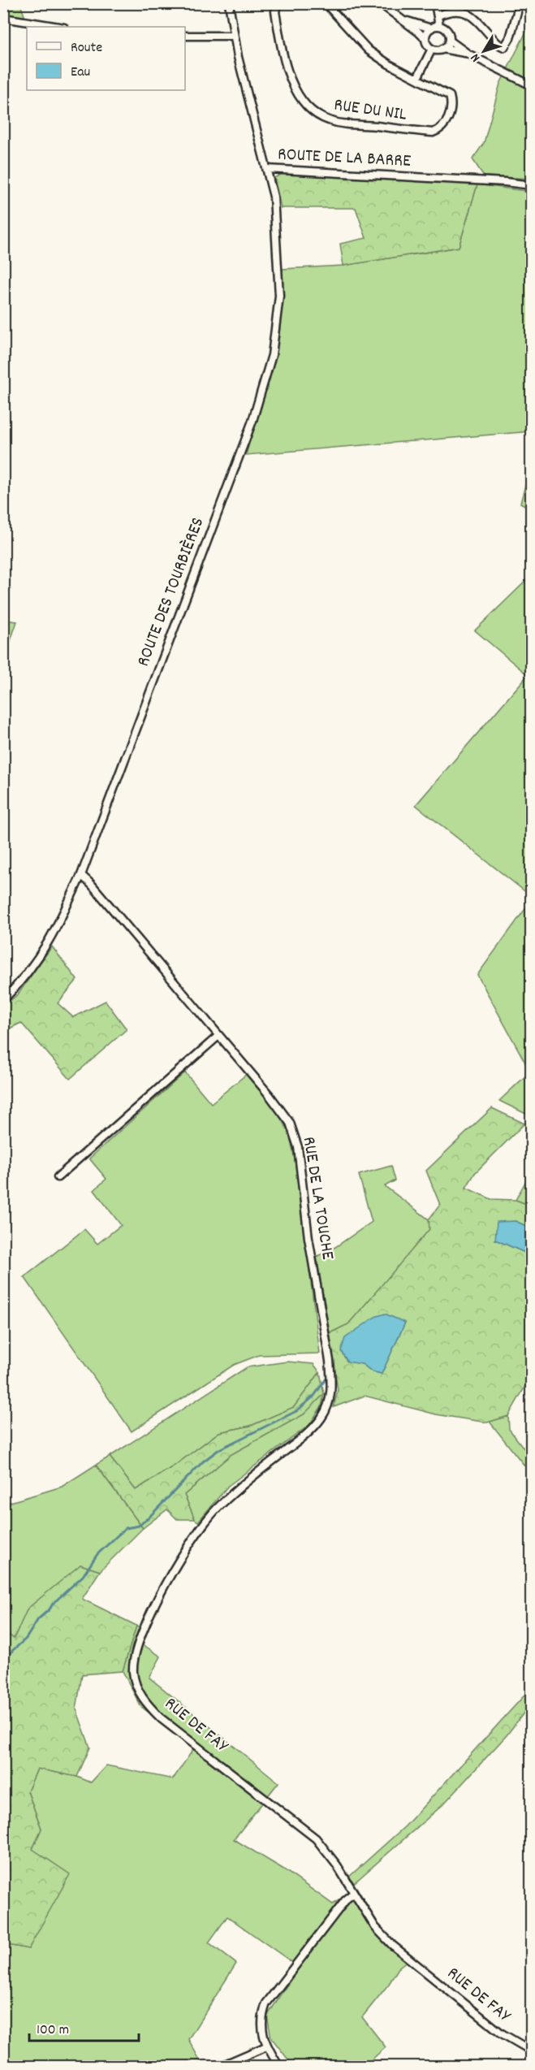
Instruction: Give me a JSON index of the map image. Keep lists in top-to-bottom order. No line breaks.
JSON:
{"streets":{"street":["RUE DU NIL","ROUTE DE LA BARRE","ROUTE DES TOURBIÈRES","RUE DE LA TOUCHE","RUE DE FAY"]},"crossings":[["ROUTE DE LA BARRE","ROUTE DES TOURBIÈRES"],["ROUTE DES TOURBIÈRES","RUE DE LA TOUCHE"],["RUE DE LA TOUCHE","RUE DE FAY"]],"legend":["Route","Eau"],"scale_bar":"100 m","north":"bottom left"}
